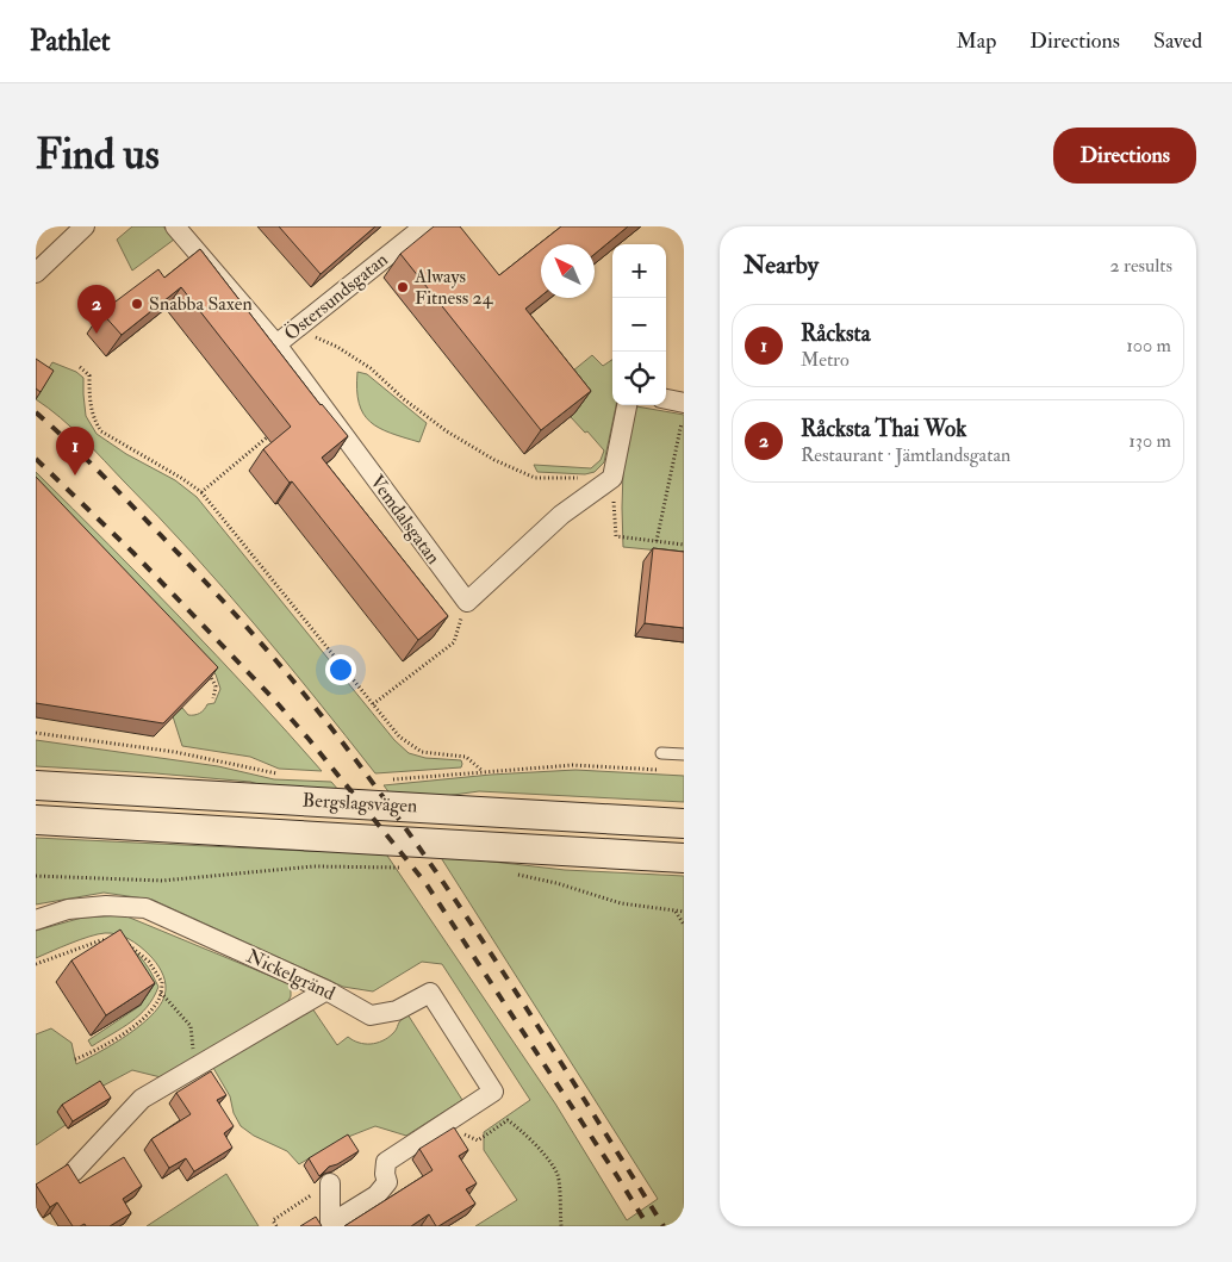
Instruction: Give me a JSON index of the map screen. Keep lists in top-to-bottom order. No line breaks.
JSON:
{"streets":{"main road":["Bergslagsvägen"],"street":["Östersundsgatan","Vemdalsgatan","Nickelgränd"]},"crossings":[["Östersundsgatan","Vemdalsgatan"]],"places":["Always Fitness 24","Snabba Saxen"],"north":"top left","page":{"header":"Pathlet","nav":["Map","Directions","Saved"],"buttons":"Directions","title":"Find us","heading":["Nearby","2 results"],"map_buttons":["+","−"],"pins":["2","1"],"list":[{"mark":"1","name":"Råcksta","note":"Metro","value":"100 m"},{"mark":"2","name":"Råcksta Thai Wok","note":"Restaurant · Jämtlandsgatan","value":"130 m"}]}}
